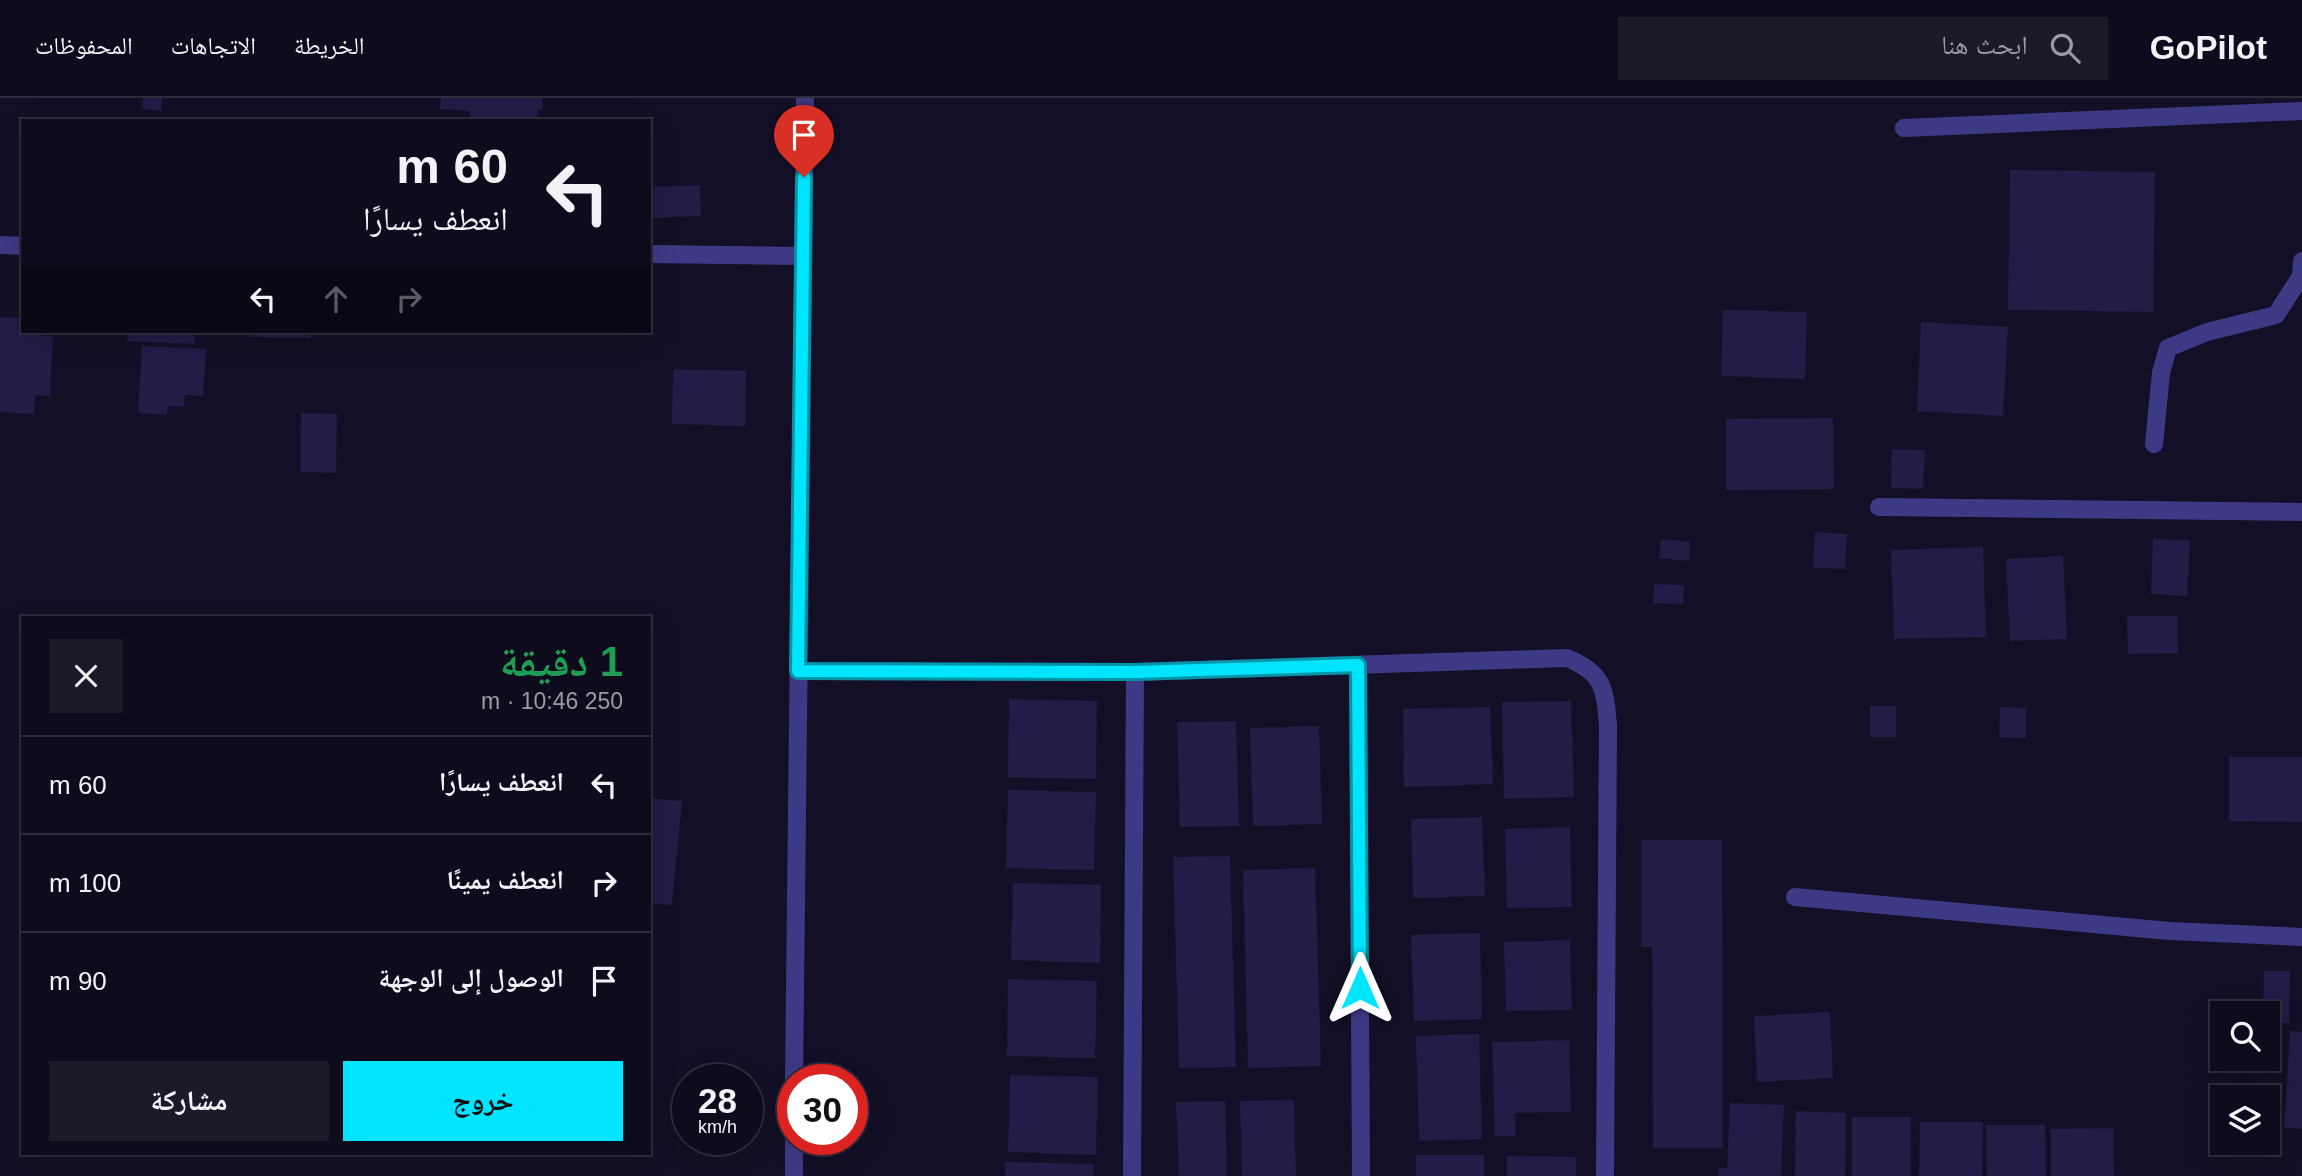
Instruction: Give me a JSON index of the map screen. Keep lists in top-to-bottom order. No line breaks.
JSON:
{"page":{"header":"GoPilot","search":"ابحث هنا","nav":["الخريطة","الاتجاهات","المحفوظات"],"turn":["60 m","انعطف يسارًا"],"heading":["1 دقيقة","250 m · 10:46"],"list":[{"name":"انعطف يسارًا","value":"60 m"},{"name":"انعطف يمينًا","value":"100 m"},{"name":"الوصول إلى الوجهة","value":"90 m"}],"buttons":["خروج","مشاركة"],"speed":"28 km/h","limit":"30"}}
